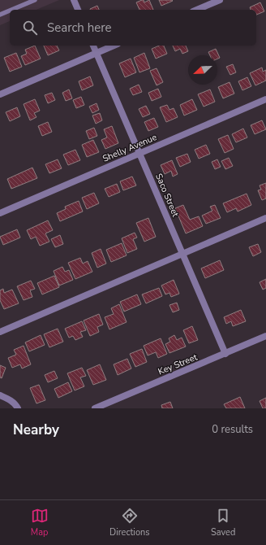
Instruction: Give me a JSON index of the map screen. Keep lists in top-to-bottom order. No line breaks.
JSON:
{"streets":{"street":["Shelly Avenue","Saco Street","Key Street"]},"crossings":[["Shelly Avenue","Saco Street"],["Saco Street","Key Street"]],"north":"bottom left","page":{"search":"Search here","heading":["Nearby","0 results"],"nav":["Map","Directions","Saved"]}}
